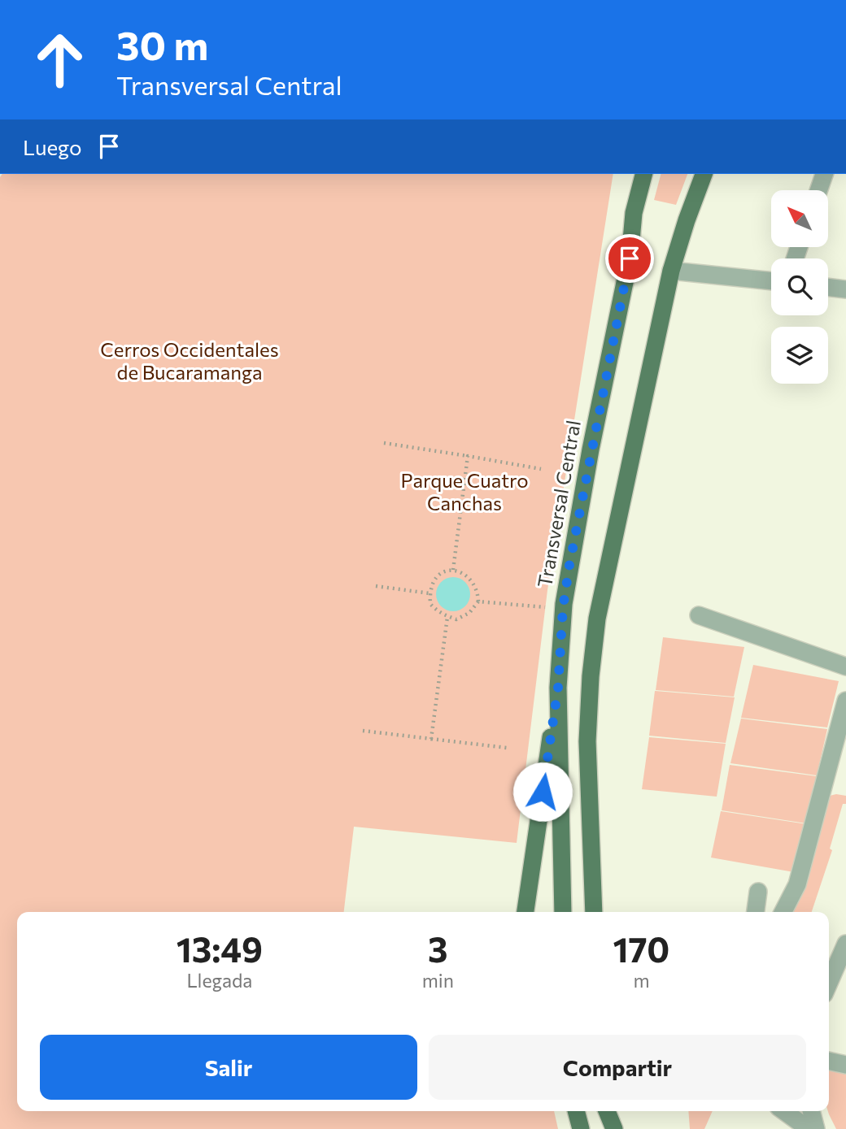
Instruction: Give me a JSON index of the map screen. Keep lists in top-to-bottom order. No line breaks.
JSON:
{"streets":{"main road":["Transversal Central"]},"parks":["Cerros Occidentales de Bucaramanga","Parque Cuatro Canchas"],"north":"top left","page":{"turn":["30 m","Transversal Central"],"then":"Luego","eta":["13:49","Llegada","3","min","170","m"],"buttons":["Salir","Compartir"]}}
